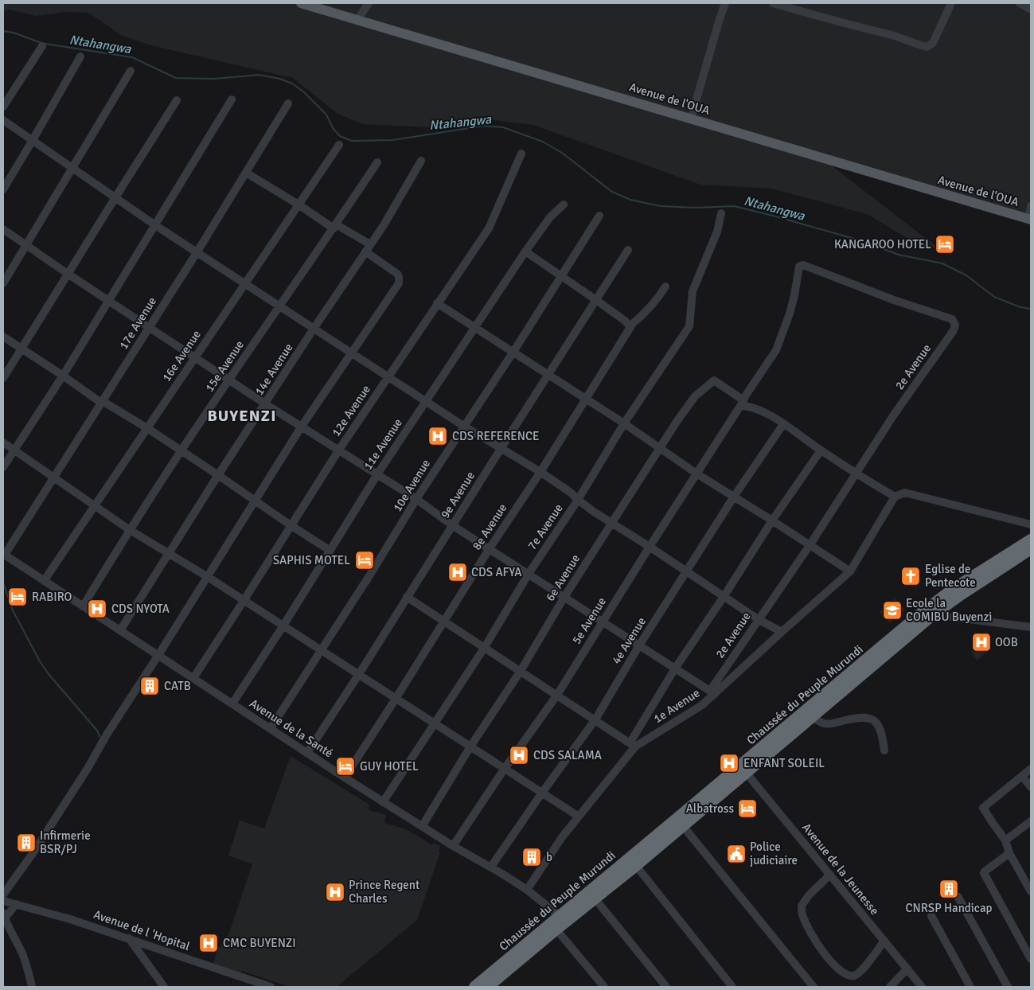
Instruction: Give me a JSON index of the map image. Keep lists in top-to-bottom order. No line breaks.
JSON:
{"streets":{"highway":["Chaussée du Peuple Murundi"],"main road":["Avenue de l'OUA"],"street":["17e Avenue","16e Avenue","15e Avenue","2e Avenue","14e Avenue","12e Avenue","11e Avenue","10e Avenue","9e Avenue","8e Avenue","7e Avenue","6e Avenue","5e Avenue","4e Avenue","1e Avenue","Avenue de la Santé","Avenue de la Jeunesse","Avenue de l 'Hopital"]},"crossings":[["17e Avenue","Avenue de la Santé"],["16e Avenue","Avenue de la Santé"],["15e Avenue","Avenue de la Santé"],["2e Avenue","6e Avenue"],["2e Avenue","5e Avenue"],["2e Avenue","1e Avenue"],["14e Avenue","Avenue de la Santé"],["12e Avenue","Avenue de la Santé"],["11e Avenue","Avenue de la Santé"],["10e Avenue","Avenue de la Santé"],["9e Avenue","Avenue de la Santé"],["8e Avenue","Avenue de la Santé"],["7e Avenue","Avenue de la Santé"],["6e Avenue","5e Avenue"],["6e Avenue","Avenue de la Santé"],["5e Avenue","Avenue de la Santé"],["4e Avenue","Avenue de la Santé"],["Chaussée du Peuple Murundi","Avenue de la Santé"],["Chaussée du Peuple Murundi","Avenue de la Jeunesse"],["1e Avenue","Avenue de la Santé"]],"districts":["BUYENZI"],"water":["Ntahangwa"],"places":{"hotel":["KANGAROO HOTEL","SAPHIS MOTEL","RABIRO","GUY HOTEL","Albatross"],"hospital":["CDS REFERENCE","CDS AFYA","CDS NYOTA","OOB","CDS SALAMA","ENFANT SOLEIL","Prince Regent Charles","CMC BUYENZI"],"church":["Eglise de Pentecote"],"school or university":["Ecole la COMIBU Buyenzi"],"building":["CATB","Infirmerie BSR/PJ","b","CNRSP Handicap"],"public building":["Police judiciaire"]}}
